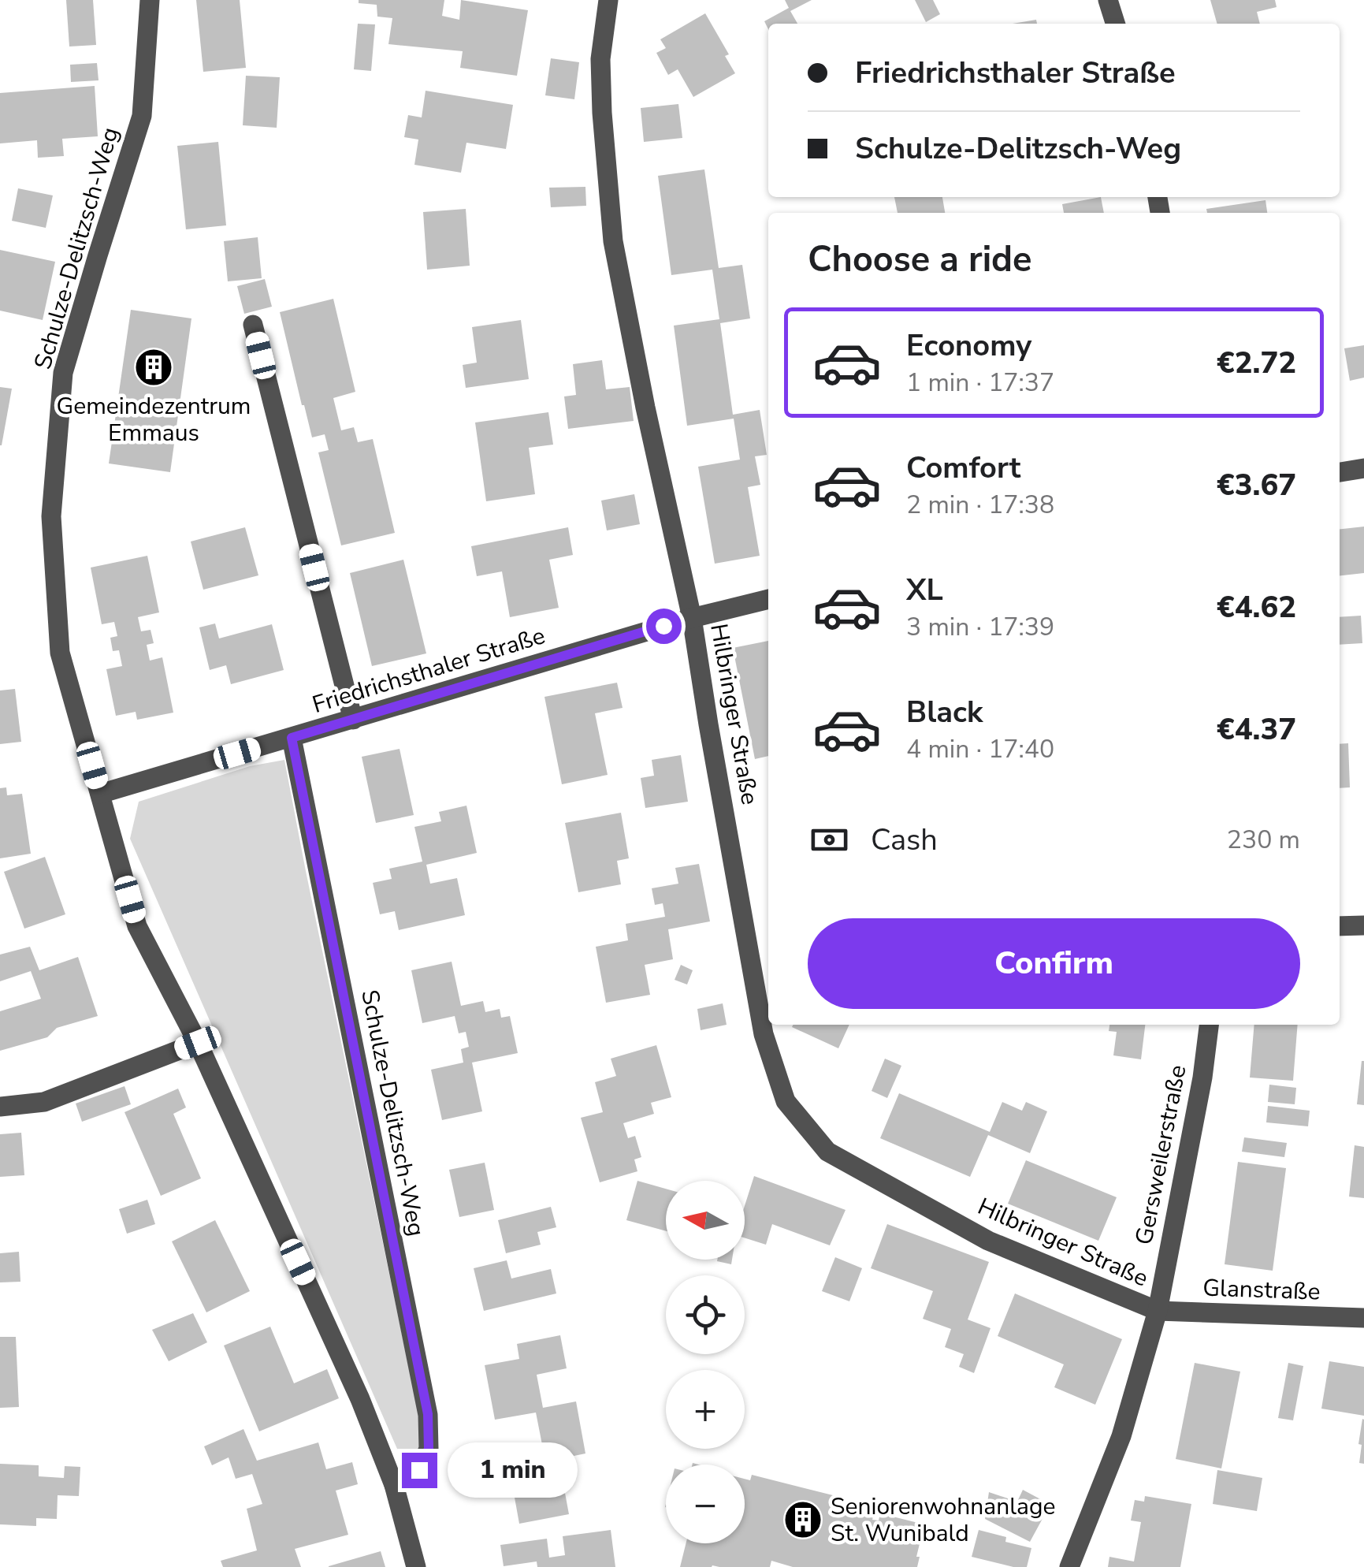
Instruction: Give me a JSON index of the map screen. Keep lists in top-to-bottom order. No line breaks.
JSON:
{"streets":{"street":["Schulze-Delitzsch-Weg","Friedrichsthaler Straße","Hilbringer Straße","Gersweilerstraße","Glanstraße"]},"crossings":[["Schulze-Delitzsch-Weg","Friedrichsthaler Straße"],["Friedrichsthaler Straße","Hilbringer Straße"],["Hilbringer Straße","Gersweilerstraße"],["Hilbringer Straße","Glanstraße"],["Gersweilerstraße","Glanstraße"]],"places":{"building":["Gemeindezentrum Emmaus","Seniorenwohnanlage St. Wunibald"]},"north":"left","page":{"banner":["Friedrichsthaler Straße","Schulze-Delitzsch-Weg"],"heading":"Choose a ride","list":[{"name":"Economy","note":"1 min · 17:37","value":"€2.72"},{"name":"Comfort","note":"2 min · 17:38","value":"€3.67"},{"name":"XL","note":"3 min · 17:39","value":"€4.62"},{"name":"Black","note":"4 min · 17:40","value":"€4.37"}],"pay":["Cash","230 m"],"buttons":"Confirm","map_buttons":["+","−"],"bubble":"1 min"}}
